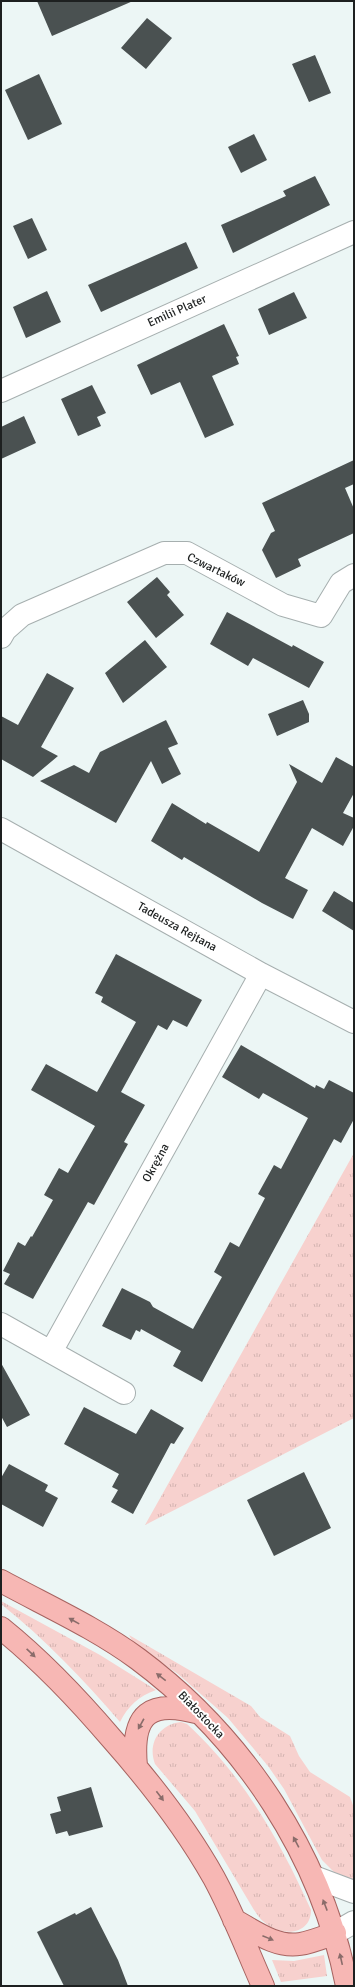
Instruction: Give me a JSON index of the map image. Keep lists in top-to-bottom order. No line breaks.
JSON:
{"streets":{"main road":["Białostocka"],"street":["Emilii Plater","Czwartaków","Tadeusza Rejtana","Okrężna"]},"crossings":[["Tadeusza Rejtana","Okrężna"]]}
